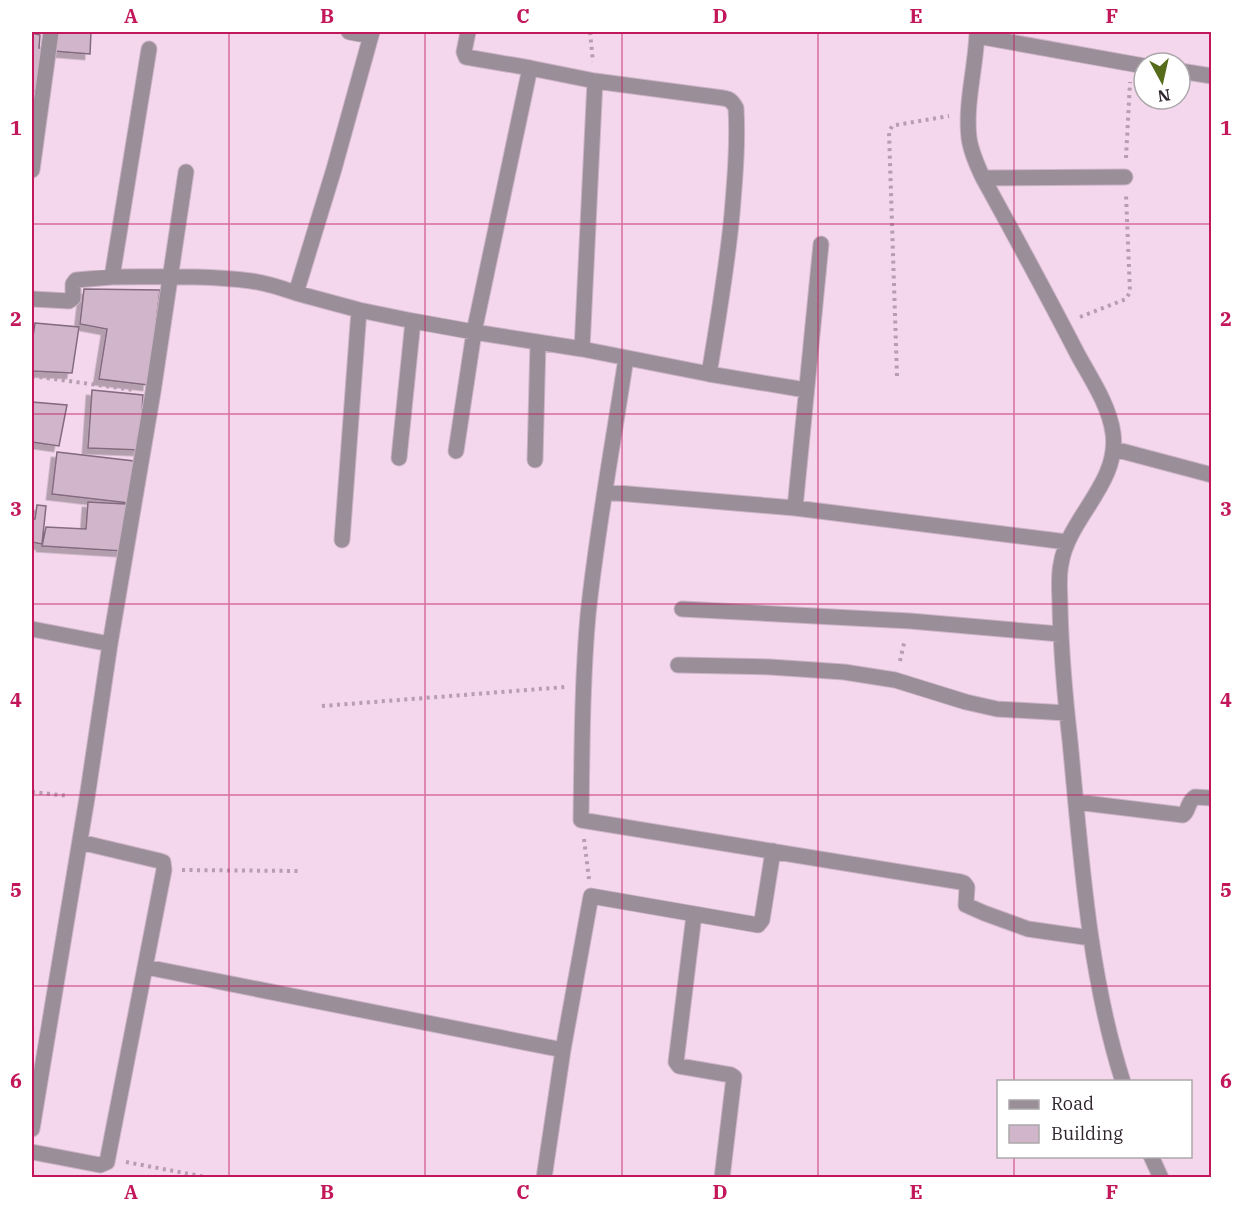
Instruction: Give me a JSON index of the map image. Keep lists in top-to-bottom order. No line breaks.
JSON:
{"legend":["Road","Building"],"north":"bottom","grid":{"columns":["A","B","C","D","E","F"],"rows":["1","2","3","4","5","6"]}}
